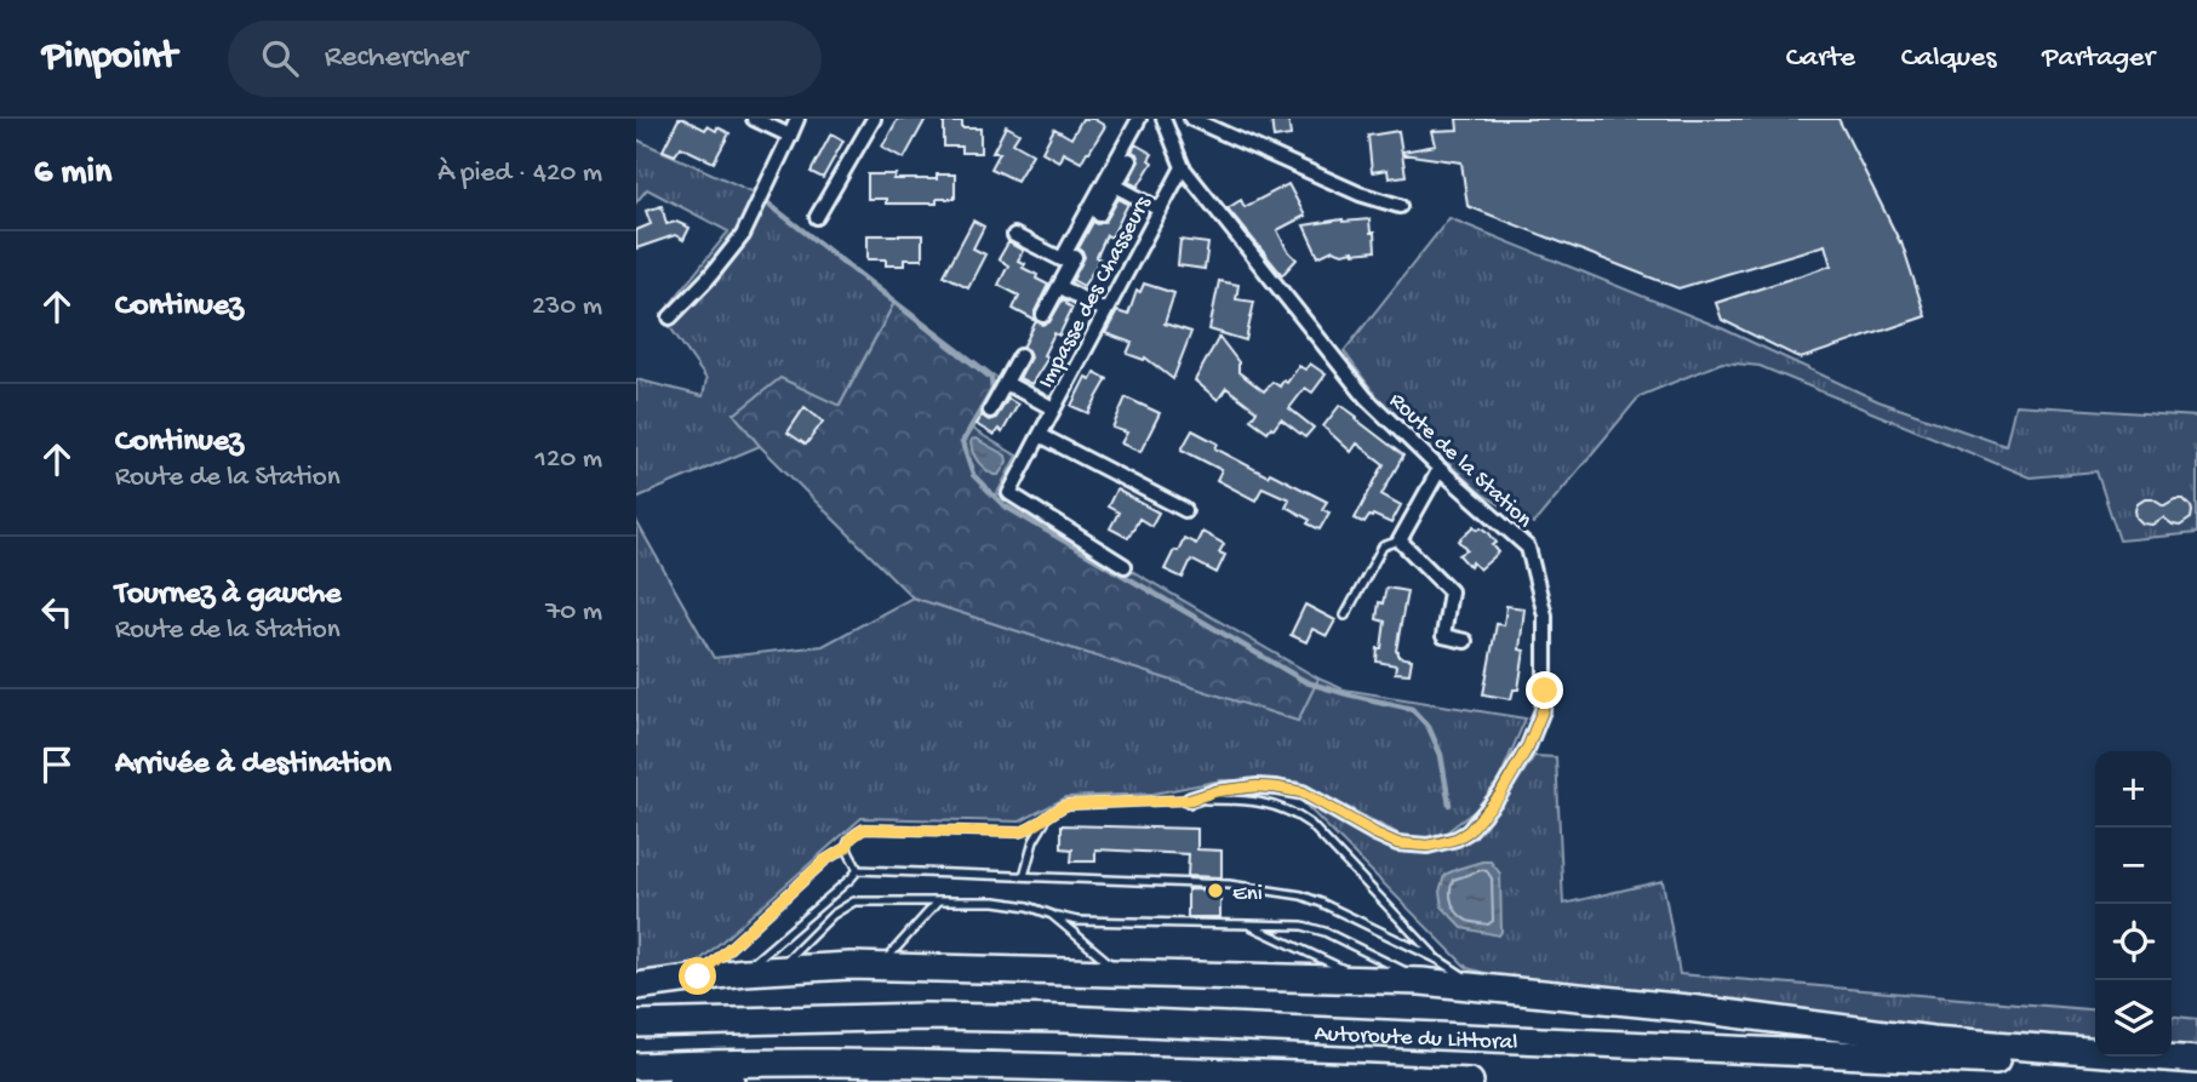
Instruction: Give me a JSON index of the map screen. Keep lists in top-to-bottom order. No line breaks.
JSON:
{"streets":{"highway":["Autoroute du Littoral"],"street":["Impasse des Chasseurs","Route de la Station"]},"crossings":[["Impasse des Chasseurs","Route de la Station"]],"places":["Eni"],"page":{"header":"Pinpoint","search":"Rechercher","nav":["Carte","Calques","Partager"],"heading":["6 min","À pied · 420 m"],"list":[["Continuez","230 m"],["Continuez","Route de la Station","120 m"],["Tournez à gauche","Route de la Station","70 m"],"Arrivée à destination"],"map_buttons":["+","−"]}}
